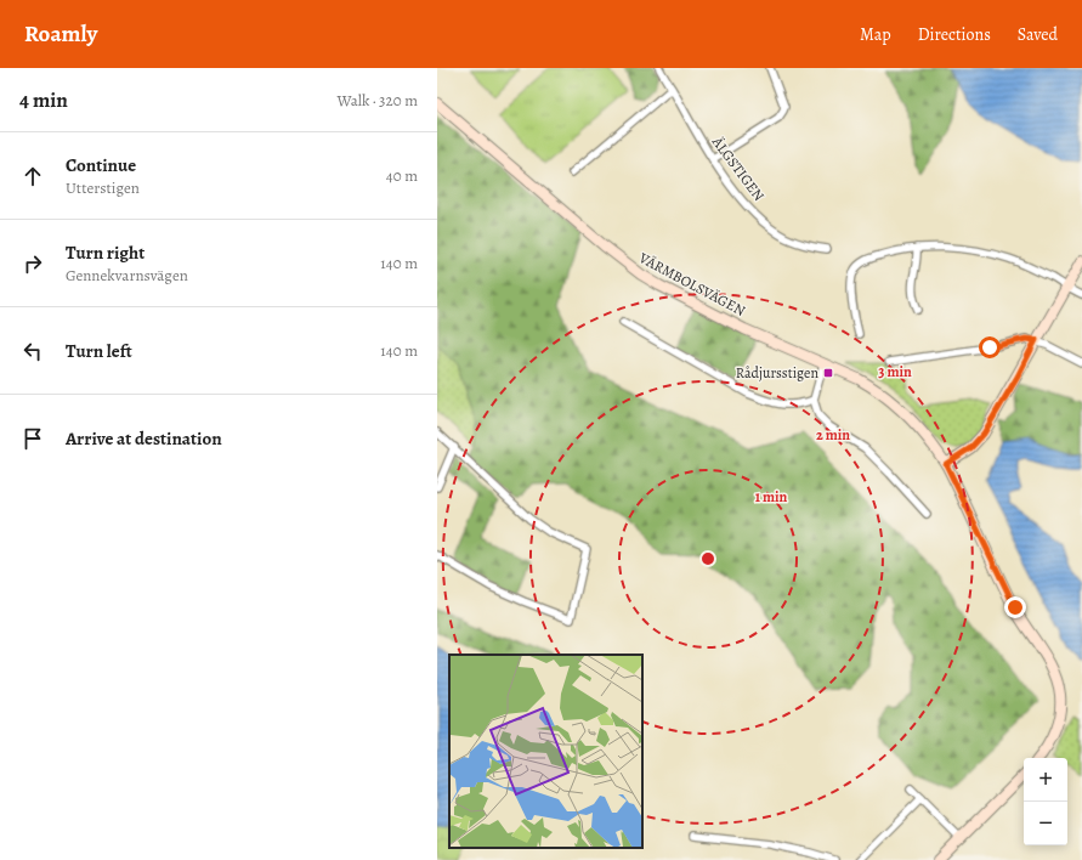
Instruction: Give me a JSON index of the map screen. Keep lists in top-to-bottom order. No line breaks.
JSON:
{"streets":{"street":["ÄLGSTIGEN","VÄRMBOLSVÄGEN"]},"places":{"transit":["Rådjursstigen"]},"page":{"header":"Roamly","nav":["Map","Directions","Saved"],"heading":["4 min","Walk · 320 m"],"list":[["Continue","Utterstigen","40 m"],["Turn right","Gennekvarnsvägen","140 m"],["Turn left","140 m"],"Arrive at destination"],"map_buttons":["+","−"]},"rings":["3 min","2 min","1 min"]}
